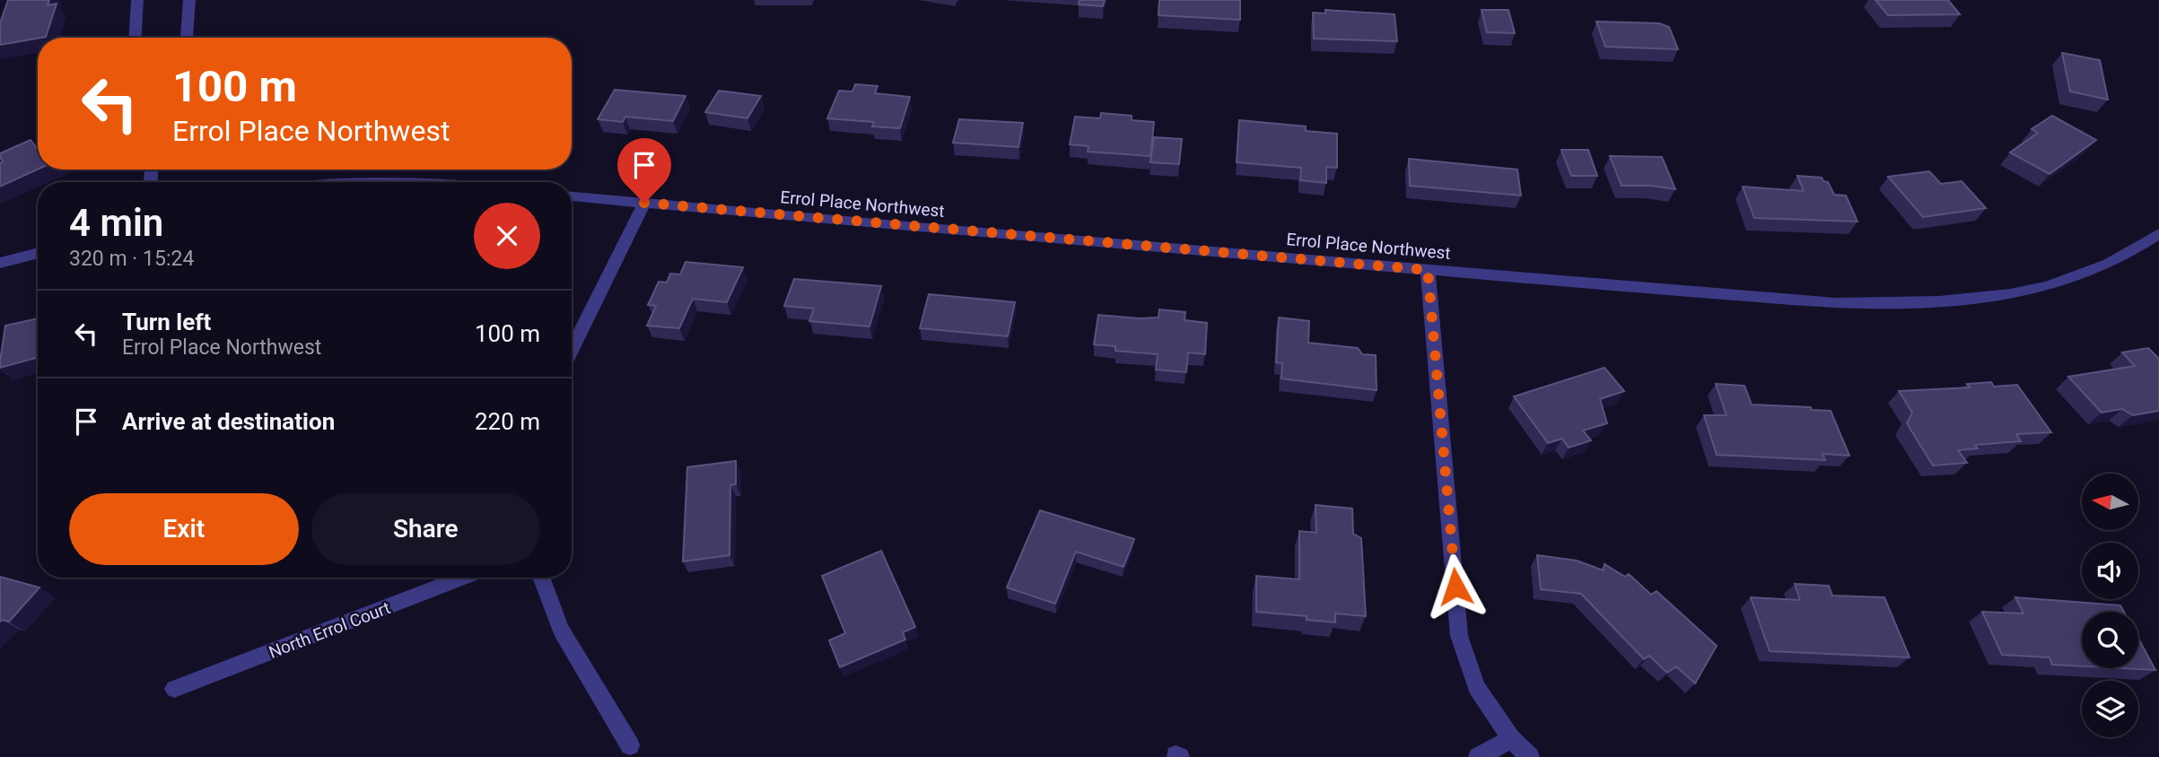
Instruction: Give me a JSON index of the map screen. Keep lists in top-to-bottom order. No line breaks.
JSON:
{"streets":{"street":["Errol Place Northwest","North Errol Court"]},"north":"left","page":{"turn":["100 m","Errol Place Northwest"],"heading":["4 min","320 m · 15:24"],"list":[{"name":"Turn left","note":"Errol Place Northwest","value":"100 m"},{"name":"Arrive at destination","value":"220 m"}],"buttons":["Exit","Share"]}}
